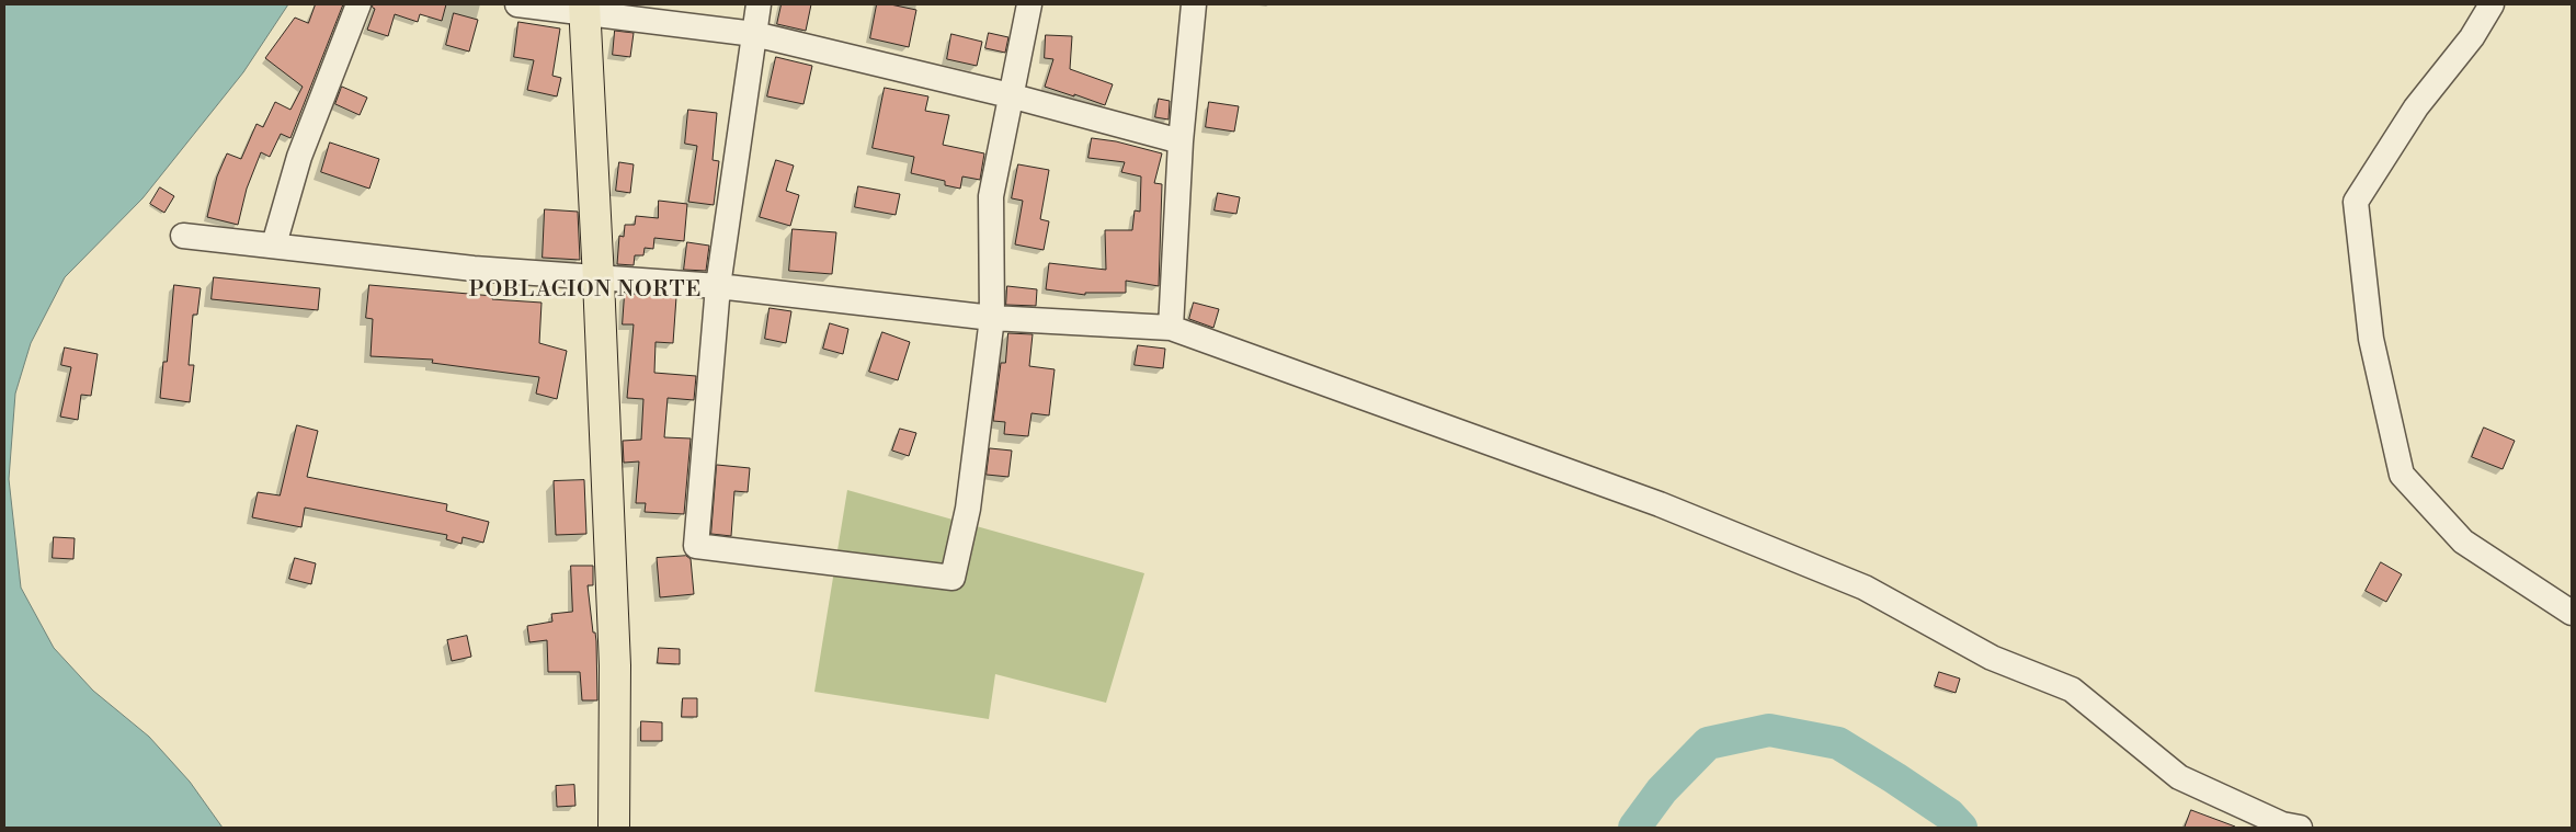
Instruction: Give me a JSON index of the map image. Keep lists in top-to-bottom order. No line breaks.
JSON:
{"districts":["POBLACION NORTE"]}
